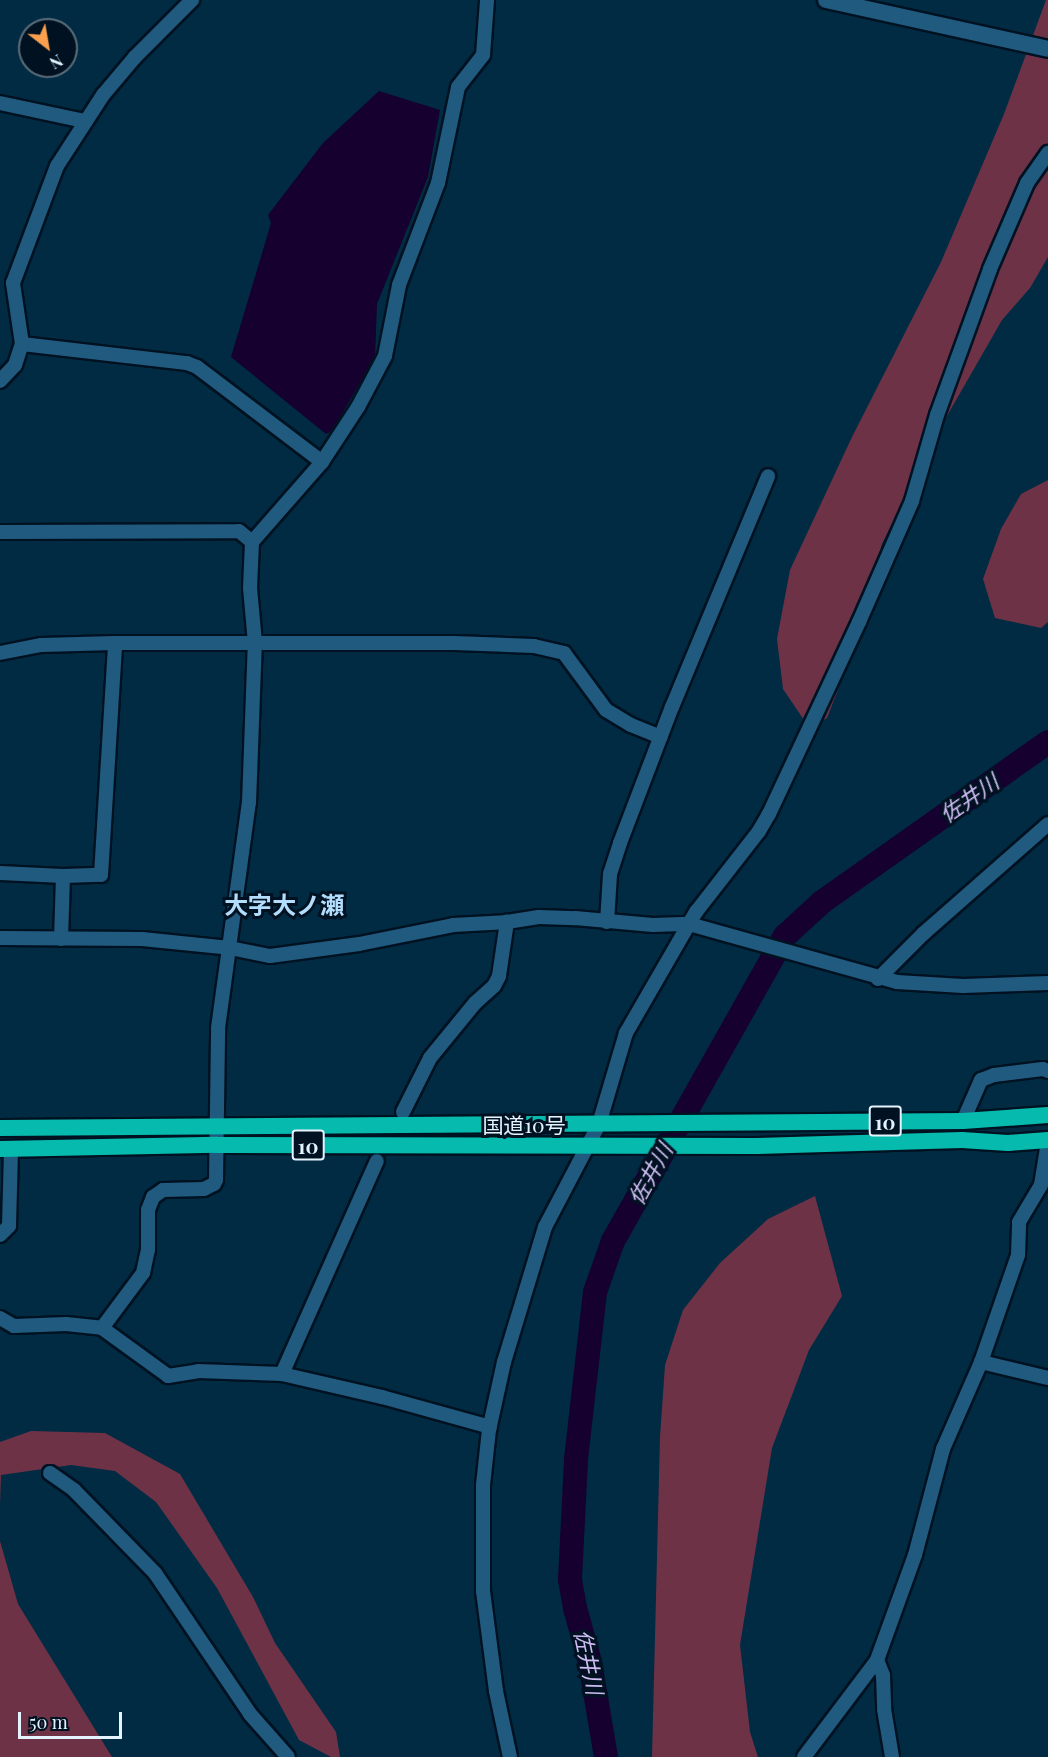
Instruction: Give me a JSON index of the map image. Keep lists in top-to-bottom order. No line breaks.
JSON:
{"streets":{"highway":["10","国道10号"]},"districts":["大字大ノ瀬"],"water":["佐井川"],"scale_bar":"50 m","north":"bottom right"}
